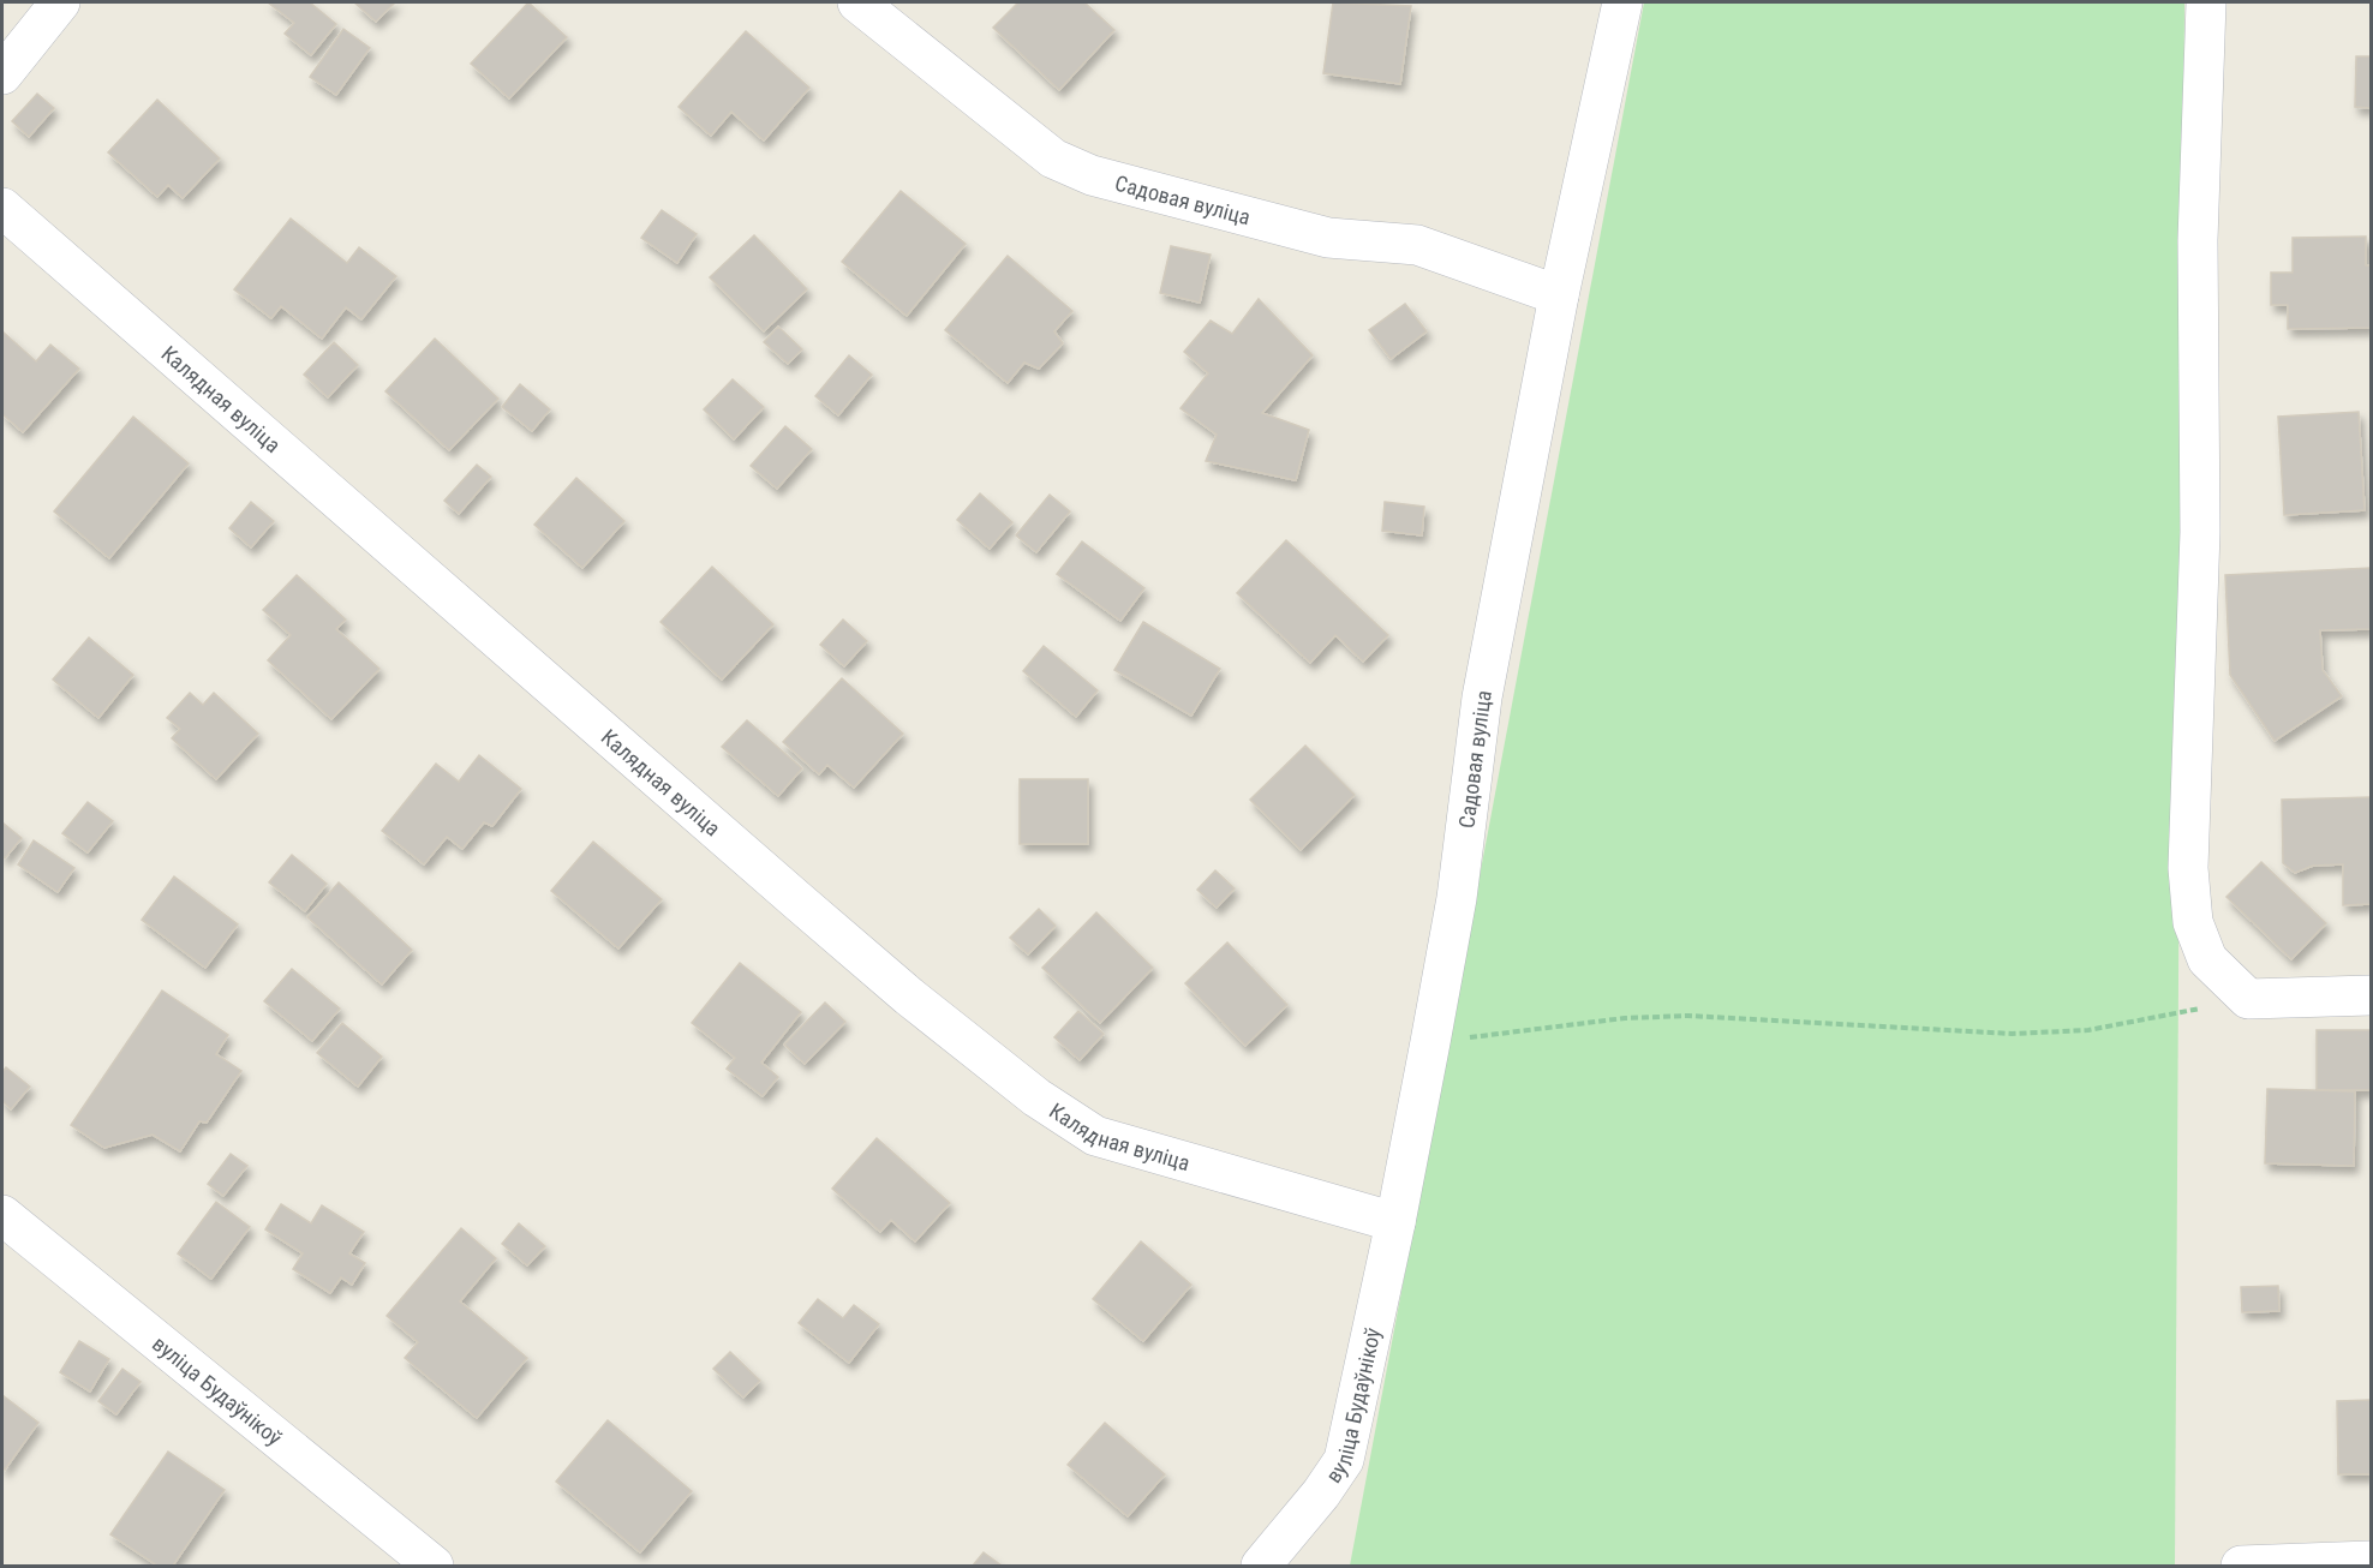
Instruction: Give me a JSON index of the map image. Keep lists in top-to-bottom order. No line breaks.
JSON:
{"streets":{"street":["Садовая вуліца","Калядная вуліца","вуліца Будаўнікоў"]},"crossings":[["Садовая вуліца","Калядная вуліца"],["Садовая вуліца","вуліца Будаўнікоў"],["Калядная вуліца","вуліца Будаўнікоў"]]}
